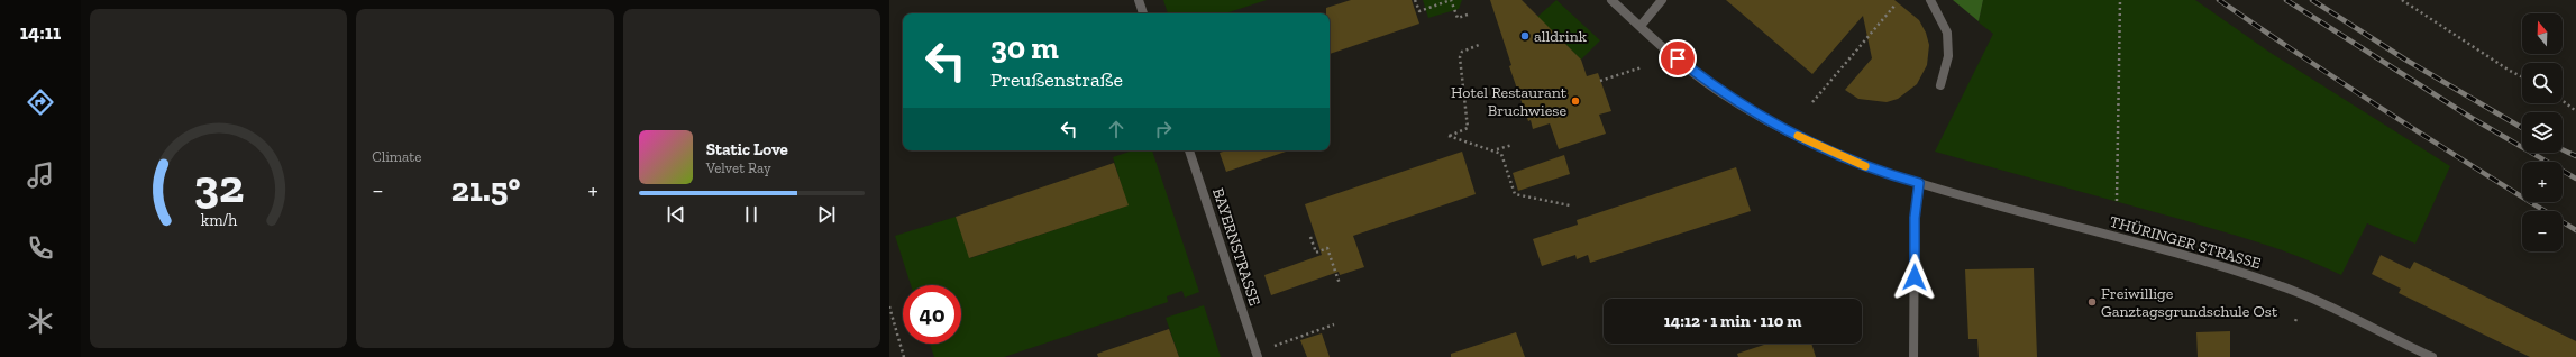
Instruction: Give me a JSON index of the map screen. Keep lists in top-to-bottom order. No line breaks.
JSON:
{"streets":{"street":["THÜRINGER STRASSE","BAYERNSTRASSE"]},"places":["alldrink","Hotel Restaurant Bruchwiese","Freiwillige Ganztagsgrundschule Ost"],"north":"top","page":{"tabs":"14:11","tile":"Climate","map_buttons":["+","−"],"turn":["30 m","Preußenstraße"],"song":["Static Love","Velvet Ray"],"heat":["−","21.5°","+"],"limit":"40","trip":"14:12 · 1 min · 110 m","gauge":["32","km/h"]}}
